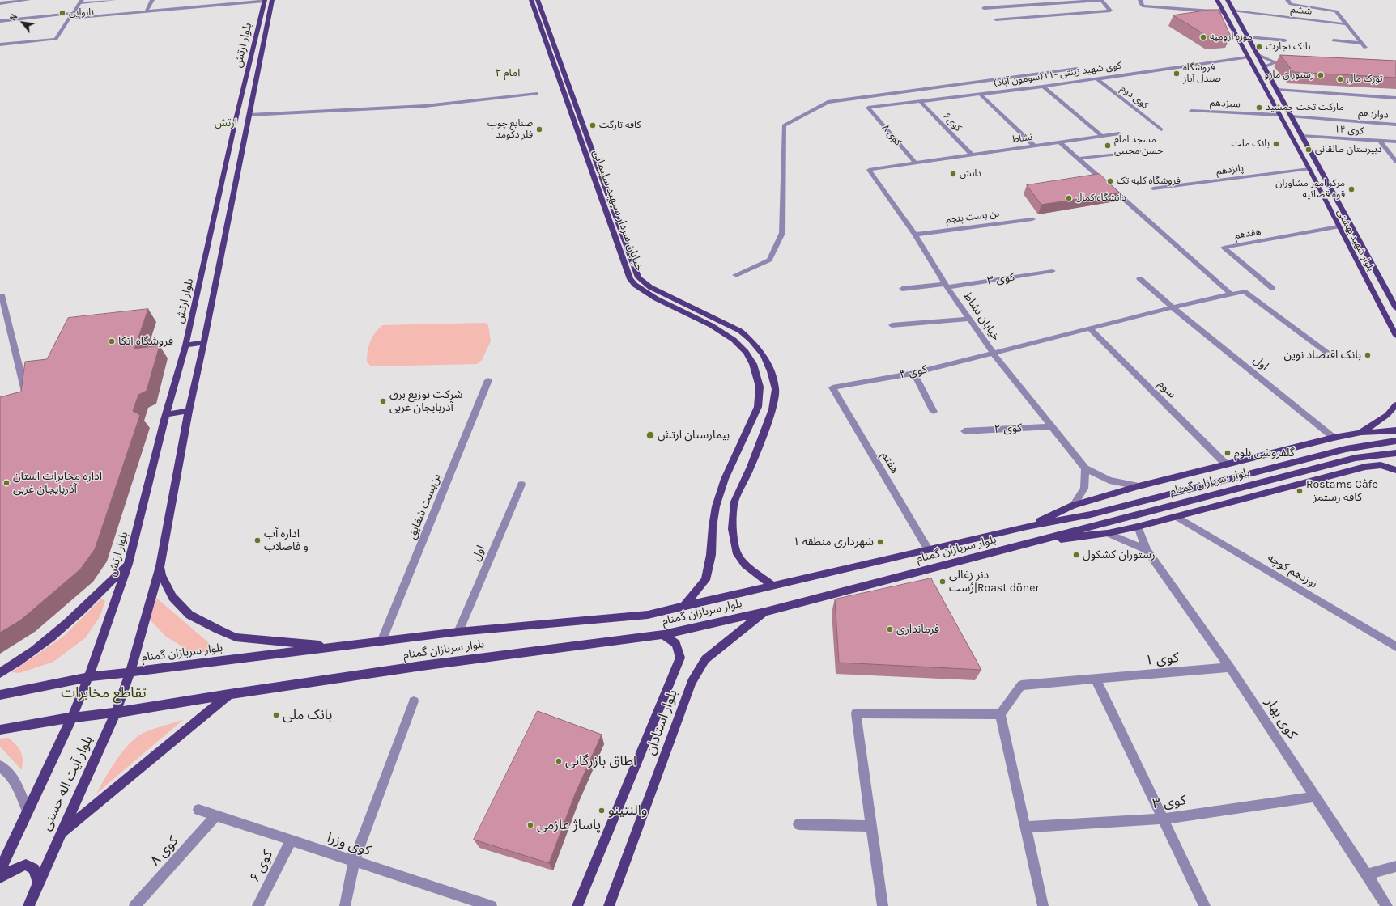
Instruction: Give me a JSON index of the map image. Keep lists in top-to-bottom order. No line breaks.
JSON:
{"streets":{"main road":["بلوار ارتش","خیابان سردار سپهبد سلیمانی","بلوار شهید بهشتی","بلوار سربازان گمنام","بلوار استادان","بلوار آیت اله حسنی"],"street":["ششم","کوی شهید زینتی -۱۱(سومون آباد)","کوی دوم","سیزدهم","دوازدهم","کوی۶","کوی ۱۴","کوی ۸","نشاط","پانزدهم","بن بست پنجم","هفدهم","کوی ۳","خیابان نشاط","اول","کوی ۴","سوم","کوی ۲","هفتم","بن‌بست شقایق","نوزدهم کوچه","کوی ۱","کوی بهار","کوی وزرا","کوی ۶"]},"crossings":[["ششم","بلوار شهید بهشتی"],["بلوار ارتش","بلوار سربازان گمنام"],["بلوار ارتش","بلوار آیت اله حسنی"],["کوی شهید زینتی -۱۱(سومون آباد)","کوی دوم"],["کوی شهید زینتی -۱۱(سومون آباد)","کوی۶"],["کوی شهید زینتی -۱۱(سومون آباد)","کوی ۸"],["کوی شهید زینتی -۱۱(سومون آباد)","بلوار شهید بهشتی"],["سیزدهم","بلوار شهید بهشتی"],["دوازدهم","بلوار شهید بهشتی"],["کوی۶","نشاط"],["کوی ۱۴","بلوار شهید بهشتی"],["کوی ۸","نشاط"],["کوی ۸","کوی وزرا"],["نشاط","خیابان نشاط"],["پانزدهم","بلوار شهید بهشتی"],["خیابان سردار سپهبد سلیمانی","بلوار سربازان گمنام"],["بن بست پنجم","خیابان نشاط"],["هفدهم","بلوار شهید بهشتی"],["کوی ۳","خیابان نشاط"],["کوی ۳","کوی بهار"],["خیابان نشاط","کوی ۴"],["خیابان نشاط","کوی ۲"],["اول","کوی ۴"],["اول","بلوار سربازان گمنام"],["کوی ۴","سوم"],["کوی ۴","هفتم"],["هفتم","بلوار سربازان گمنام"],["بلوار سربازان گمنام","بن‌بست شقایق"],["بلوار سربازان گمنام","بلوار استادان"],["بلوار سربازان گمنام","بلوار آیت اله حسنی"],["کوی ۱","کوی بهار"],["کوی وزرا","کوی ۶"]],"districts":["امام ۲","ارتش","تقاطع مخابرات"],"places":["نانوایی","موزه ارومیه","بانک تجارت","فروشگاه صندل آیاز","رستوران مازو","تورک مال","مارکت تخت جمشید","کافه تارگت","صنایع چوب فلز دکومد","بانک ملت","مسجد امام حسن مجتبی","دبیرستان طالقانی","دانش","فروشگاه کلبه تک","مرکز امور مشاوران قوه قضائیه","دانشگاه کمال","فروشگاه اتکا","بانک اقتصاد نوین","شرکت توزیع برق آذربایجان غربی","بیمارستان ارتش","گلفروشی بلوم","اداره مخابرات استان آذربایجان غربی","Rostams Càfe - کافه رستمز","اداره آب و فاضلاب","شهرداری منطقه ۱","رستوران کشکول","دنر زغالی رُست|Roast döner","فرمانداری","بانک ملى","اطاق بازرگانی","والنتینو","پاساژ عازمی"],"north":"top left"}
